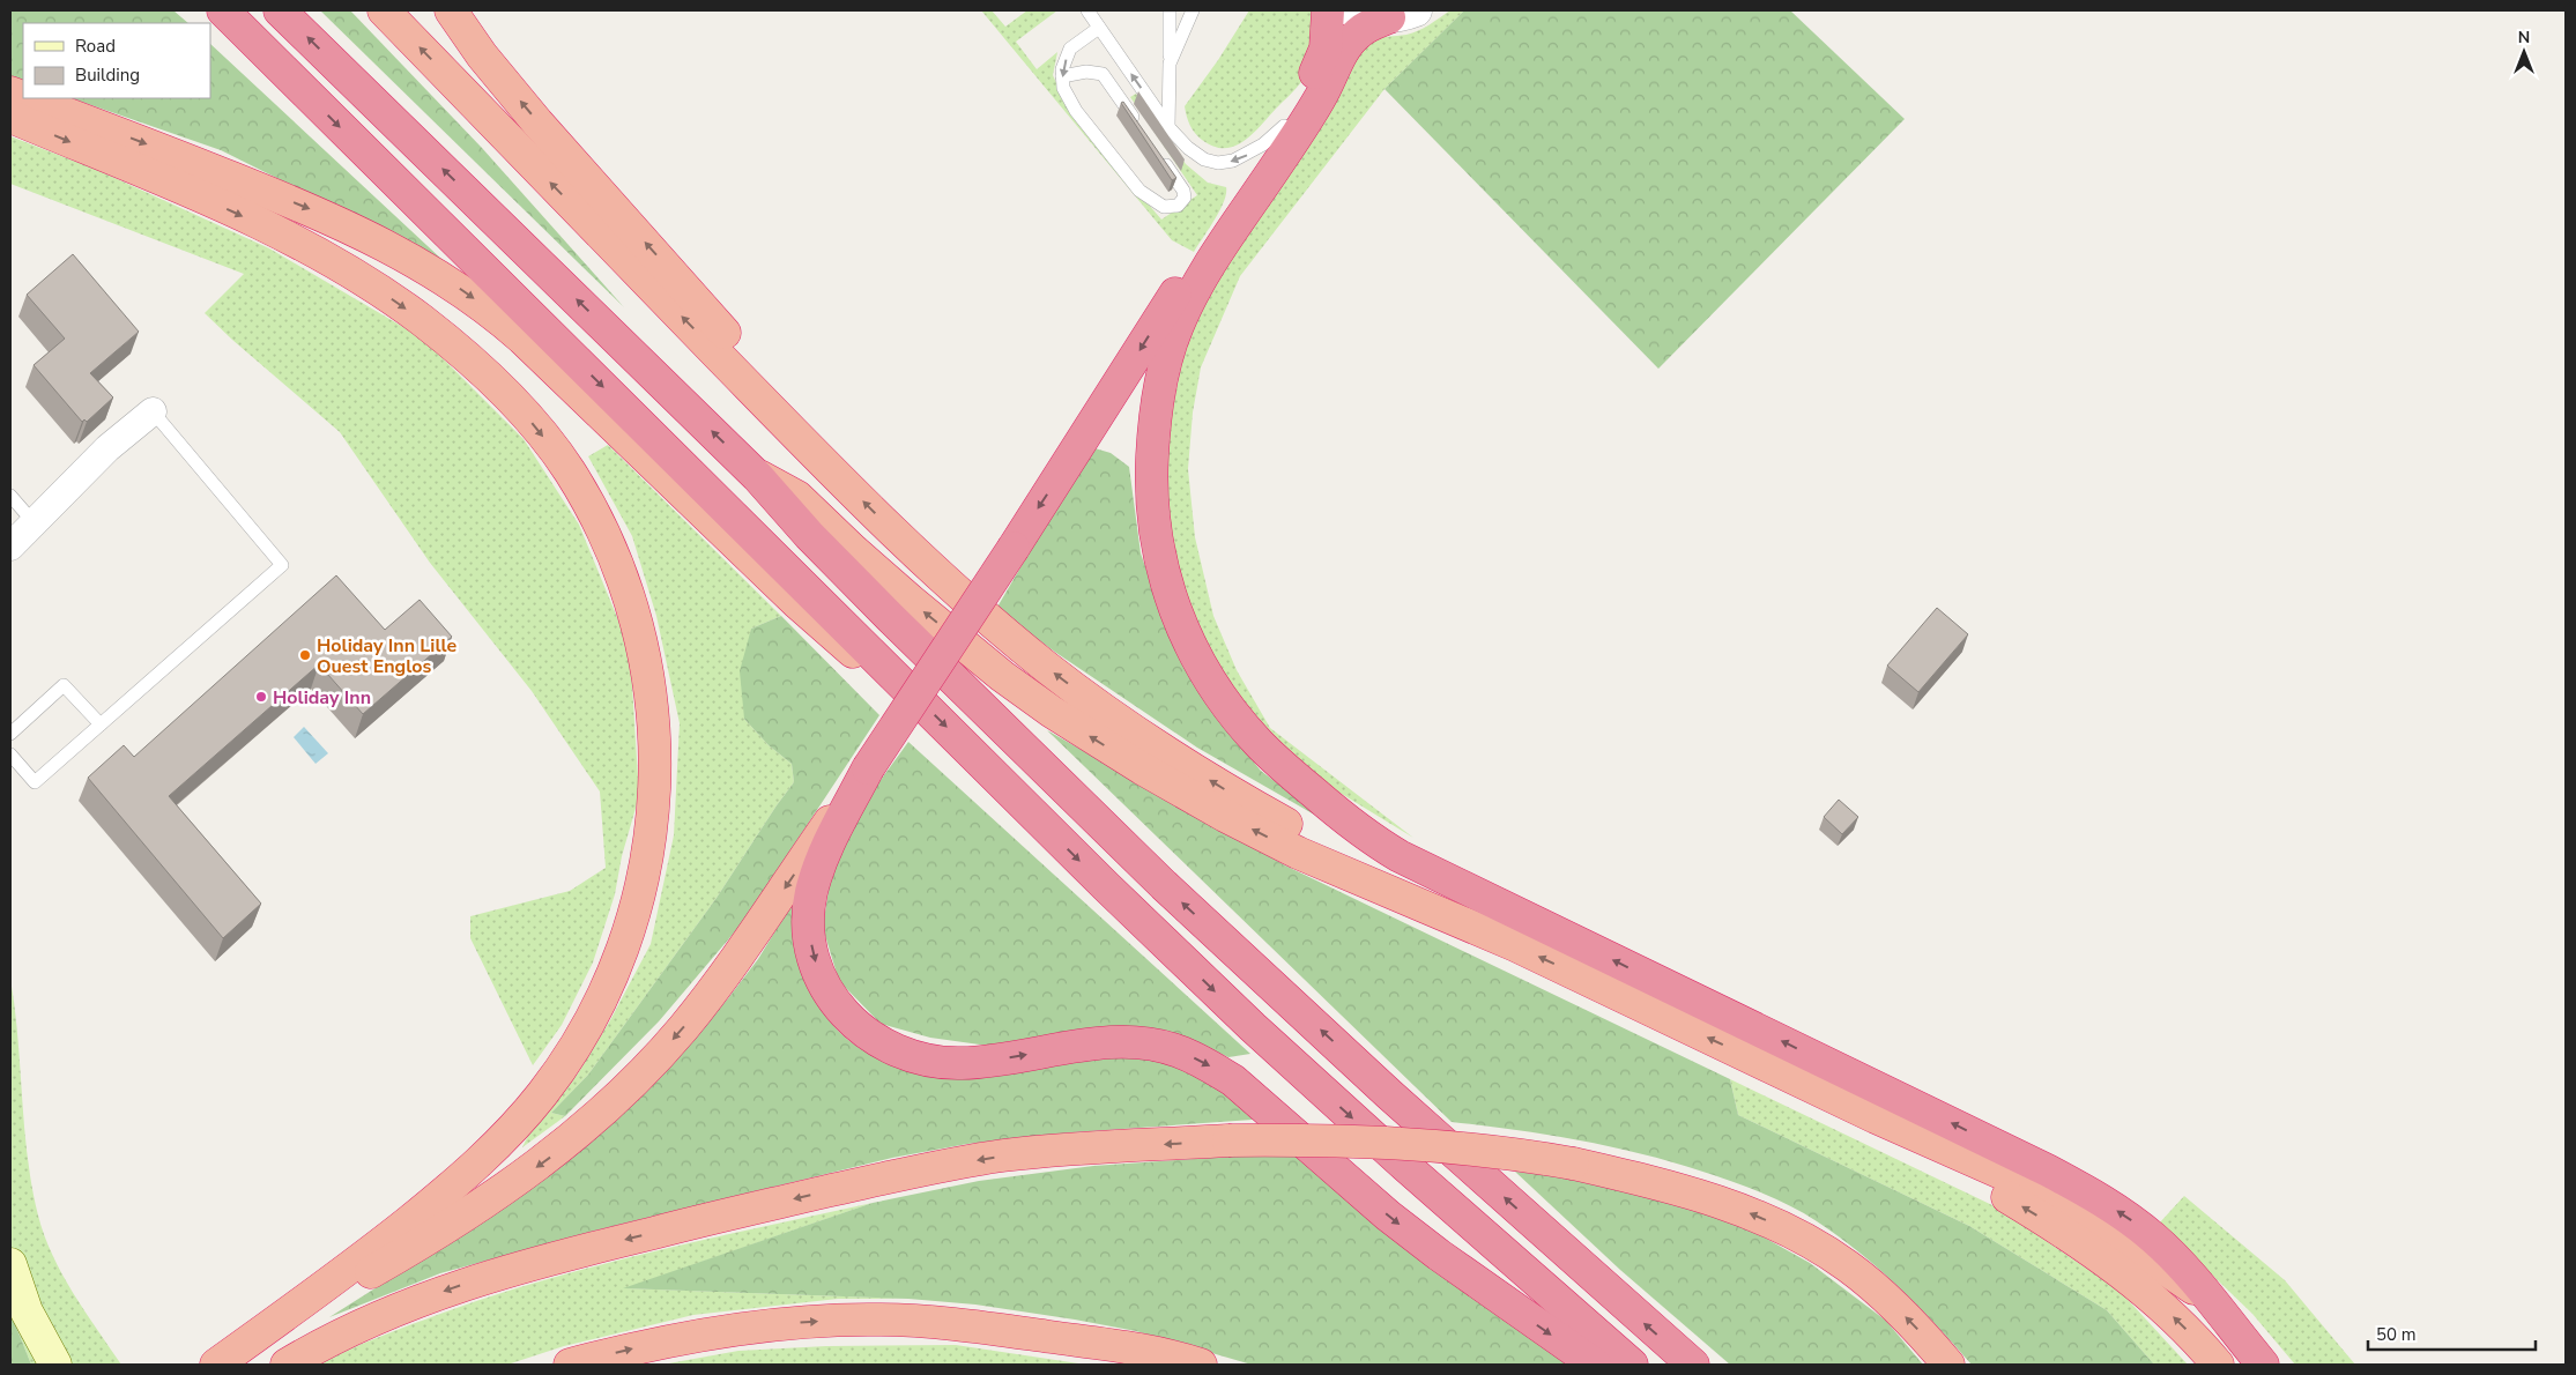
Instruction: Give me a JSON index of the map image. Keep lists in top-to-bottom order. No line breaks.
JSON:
{"places":["Holiday Inn Lille Ouest Englos","Holiday Inn"],"legend":["Road","Building"],"scale_bar":"50 m","north":"top"}
